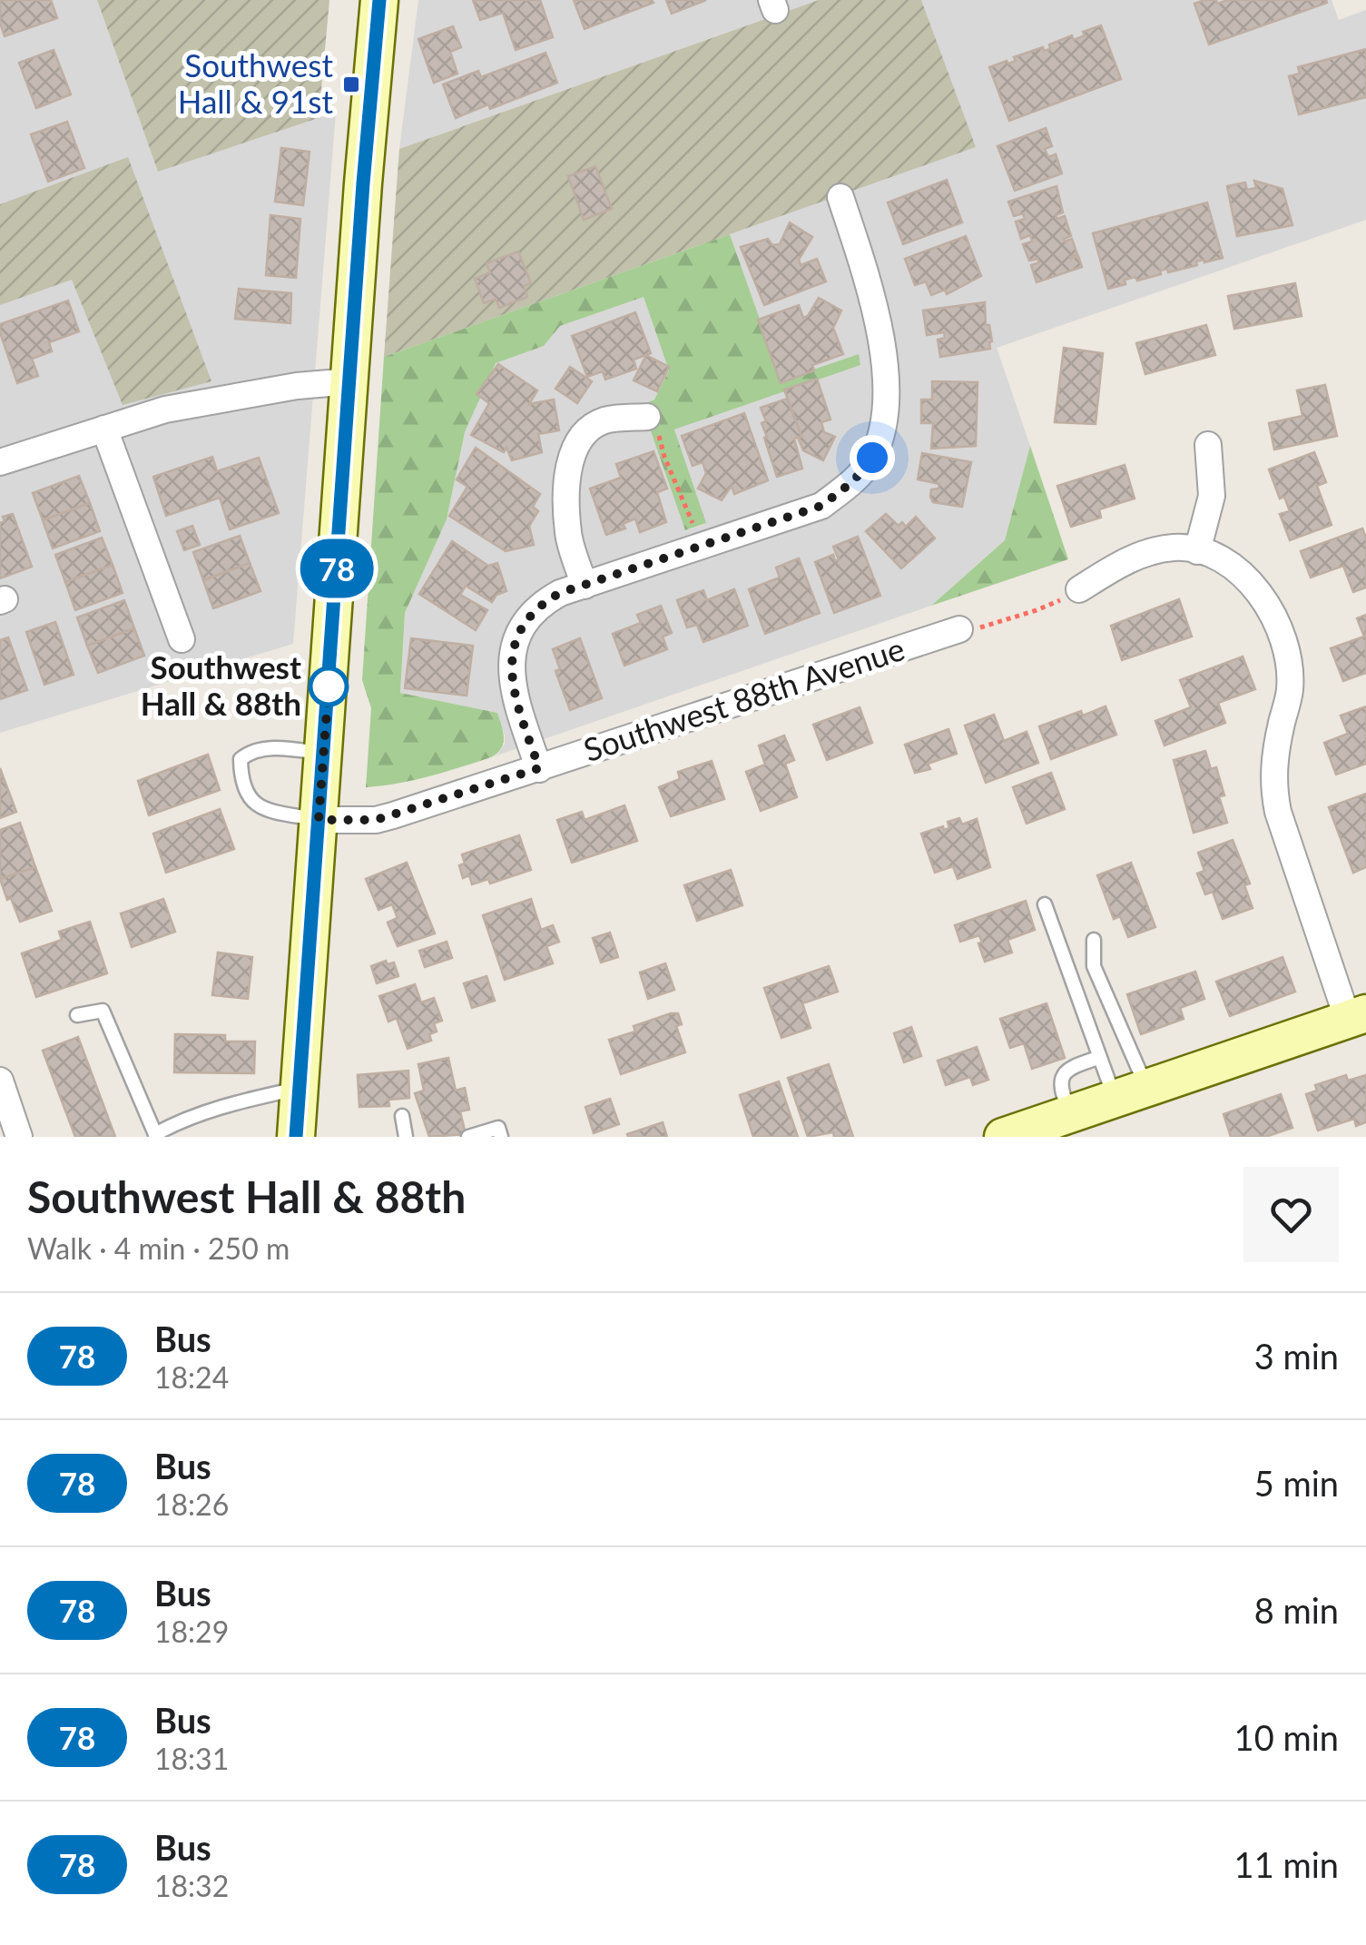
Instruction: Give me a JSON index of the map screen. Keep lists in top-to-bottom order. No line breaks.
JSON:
{"streets":{"street":["Southwest 88th Avenue"]},"places":{"transit":["Southwest Hall & 91st"],"other":["Southwest Hall & 88th"]},"lines":["bus line 78"],"page":{"on_map":"78","heading":["Southwest Hall & 88th","Walk · 4 min · 250 m"],"list":[{"mark":"78","name":"Bus","note":"18:24","value":"3 min"},{"mark":"78","name":"Bus","note":"18:26","value":"5 min"},{"mark":"78","name":"Bus","note":"18:29","value":"8 min"},{"mark":"78","name":"Bus","note":"18:31","value":"10 min"},{"mark":"78","name":"Bus","note":"18:32","value":"11 min"}]}}
